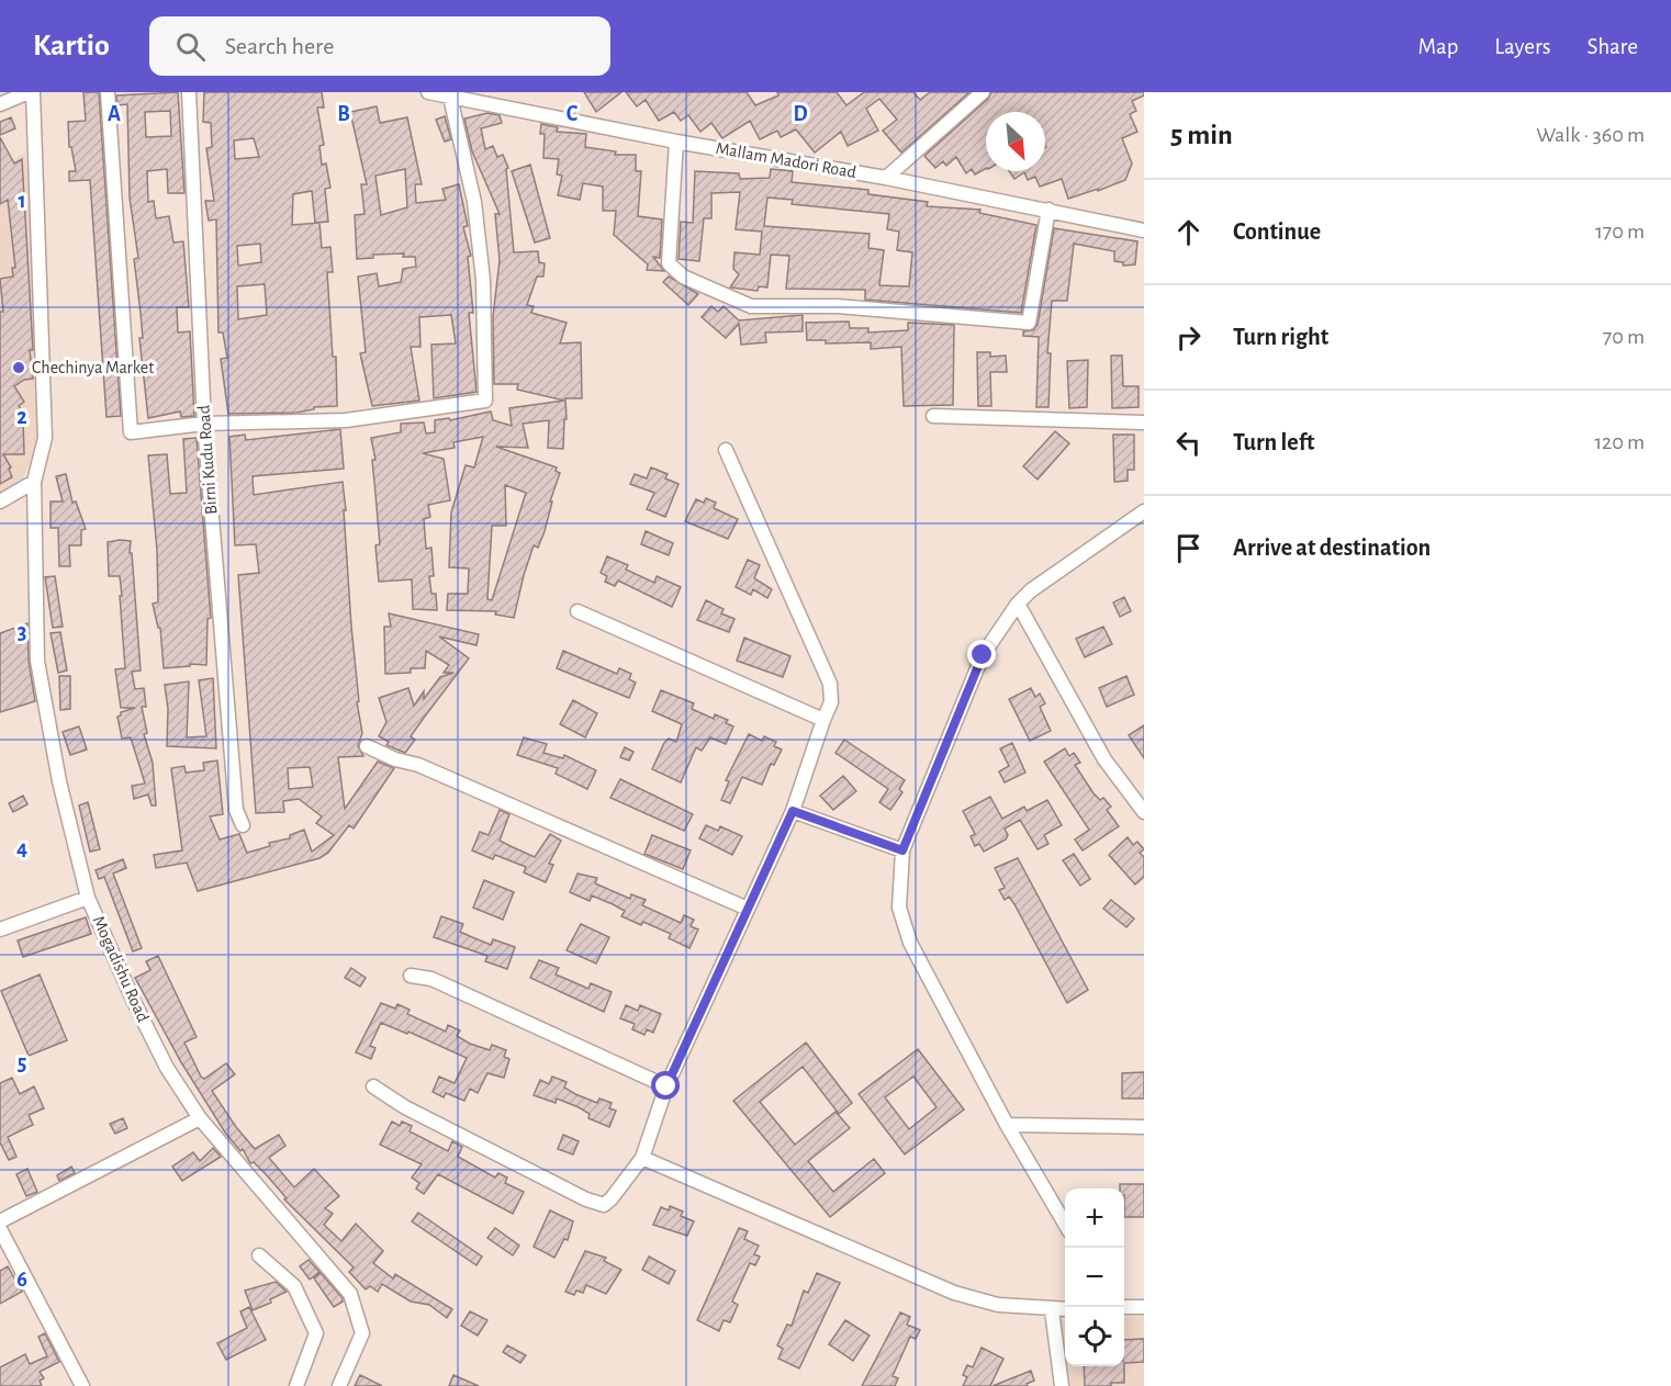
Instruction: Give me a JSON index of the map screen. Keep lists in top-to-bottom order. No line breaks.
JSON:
{"streets":{"street":["Mallam Madori Road","Birni Kudu Road","Mogadishu Road"]},"places":["Chechinya Market"],"north":"bottom right","page":{"header":"Kartio","search":"Search here","nav":["Map","Layers","Share"],"heading":["5 min","Walk · 360 m"],"list":[["Continue","170 m"],["Turn right","70 m"],["Turn left","120 m"],"Arrive at destination"],"map_buttons":["+","−"]},"grid":{"columns":["A","B","C","D"],"rows":["1","2","3","4","5","6"]}}
